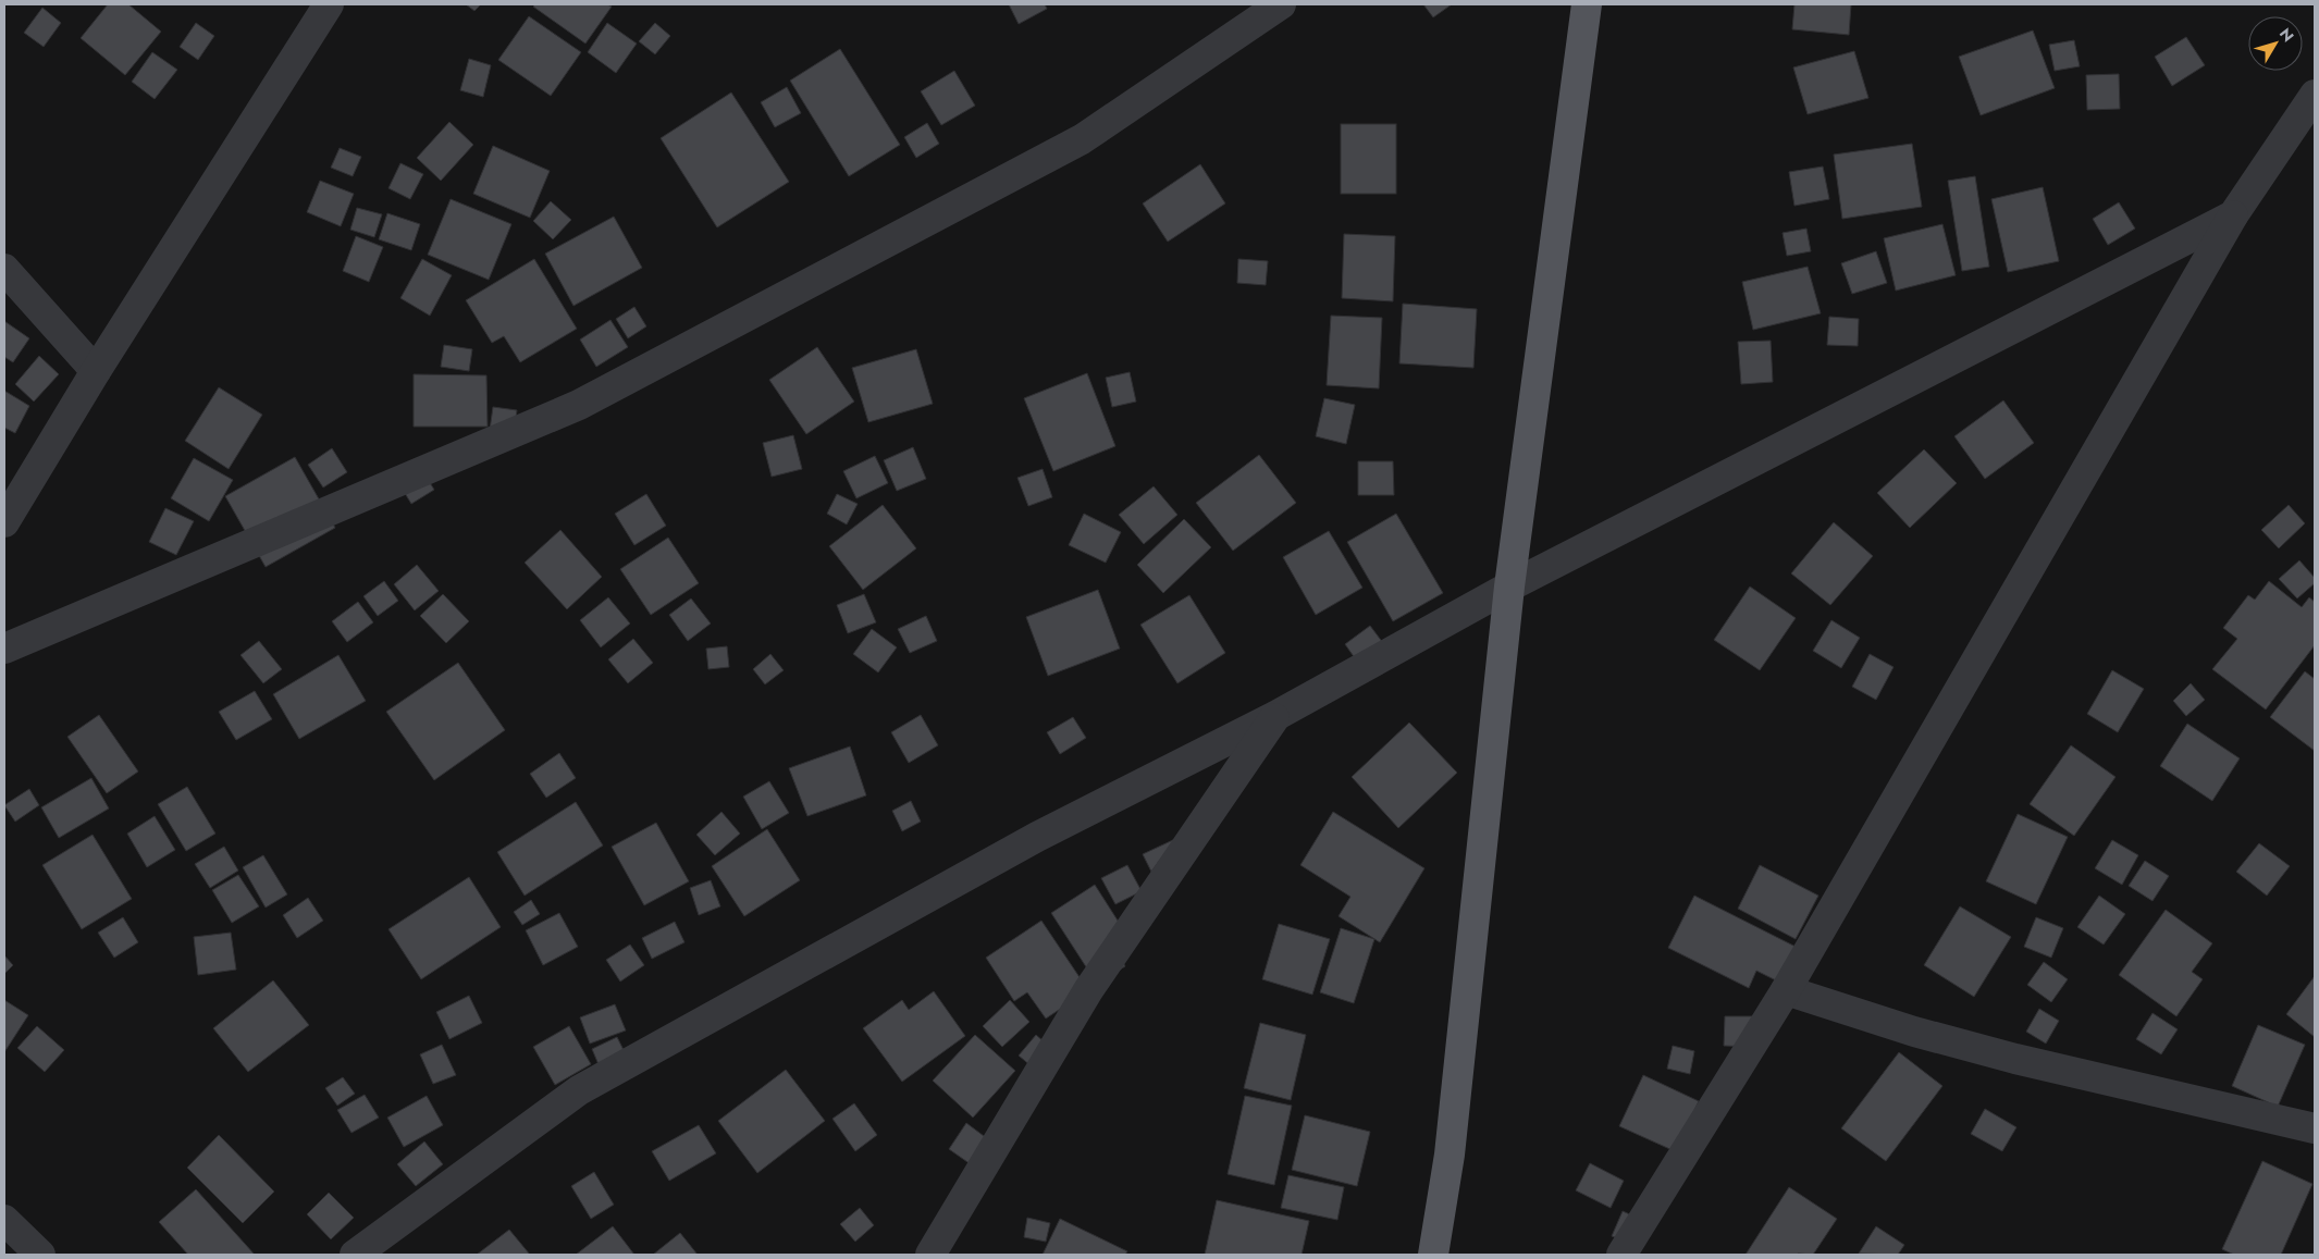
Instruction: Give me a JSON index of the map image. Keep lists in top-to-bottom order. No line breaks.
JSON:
{"north":"top right"}
